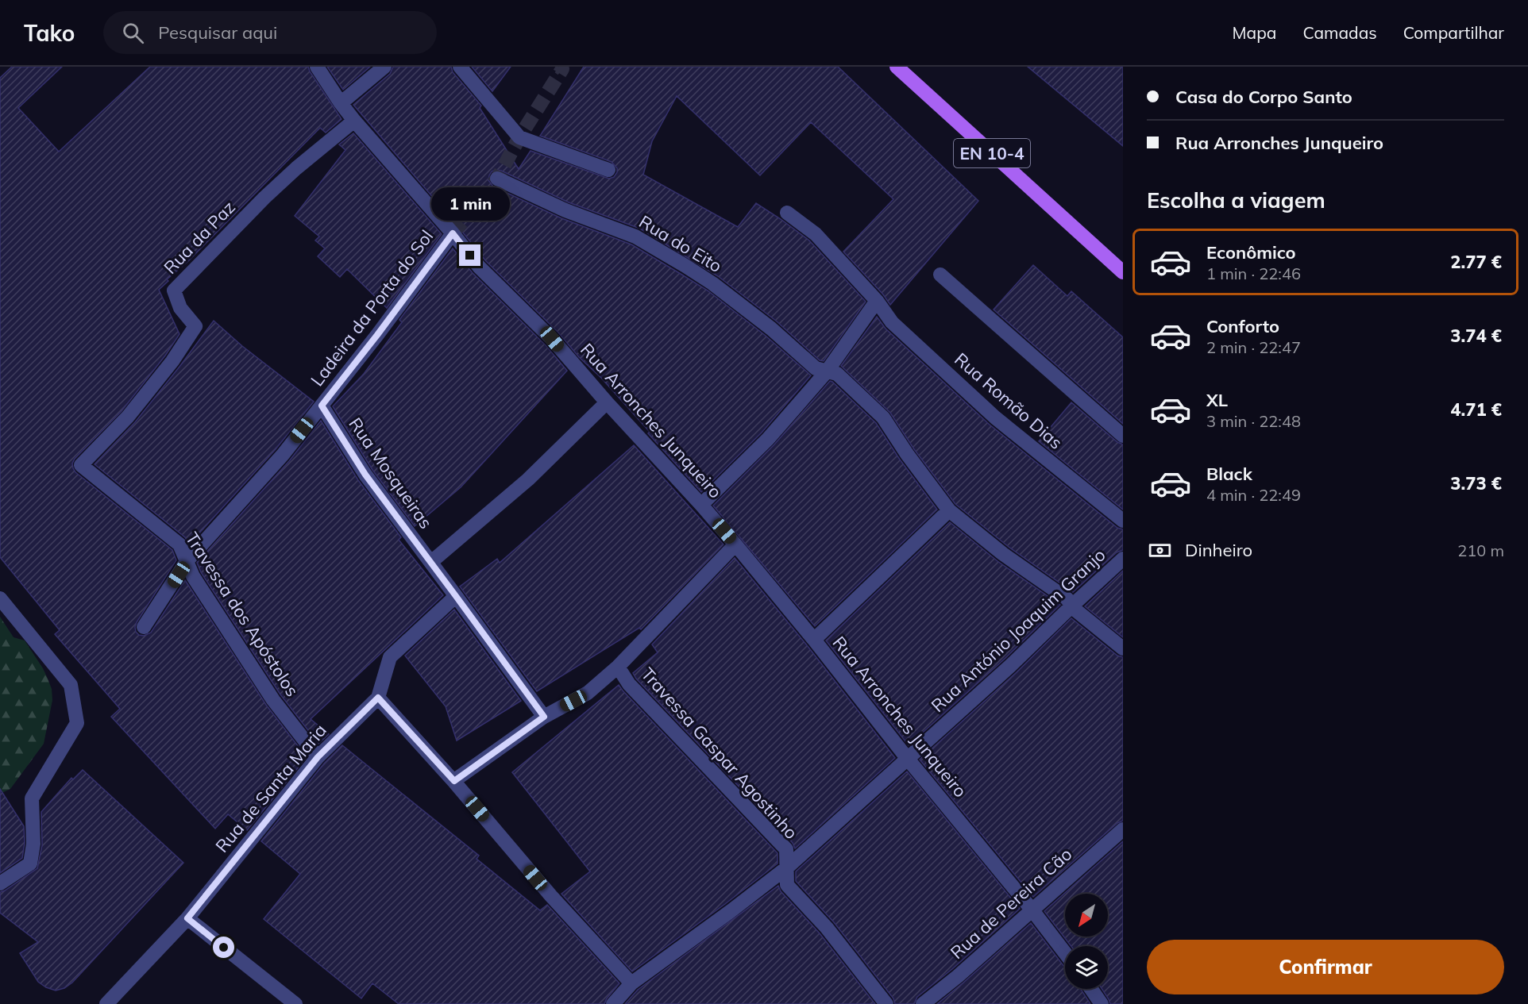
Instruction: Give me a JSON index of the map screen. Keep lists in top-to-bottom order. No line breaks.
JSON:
{"streets":{"main road":["EN 10-4"],"street":["Rua da Paz","Rua do Eito","Ladeira da Porta do Sol","Rua Romão Dias","Rua Arronches Junqueiro","Rua Mosqueiras","Travessa dos Apóstolos","Rua António Joaquim Granjo","Travessa Gaspar Agostinho","Rua de Santa Maria","Rua de Pereira Cão"]},"crossings":[["Rua da Paz","Rua Arronches Junqueiro"],["Rua da Paz","Travessa dos Apóstolos"],["Rua do Eito","Rua António Joaquim Granjo"],["Ladeira da Porta do Sol","Rua Arronches Junqueiro"],["Ladeira da Porta do Sol","Rua Mosqueiras"],["Ladeira da Porta do Sol","Travessa dos Apóstolos"],["Rua Arronches Junqueiro","Rua António Joaquim Granjo"],["Rua Arronches Junqueiro","Rua de Pereira Cão"],["Rua Mosqueiras","Rua de Santa Maria"],["Travessa dos Apóstolos","Rua de Santa Maria"],["Rua António Joaquim Granjo","Travessa Gaspar Agostinho"]],"north":"bottom left","page":{"header":"Tako","search":"Pesquisar aqui","nav":["Mapa","Camadas","Compartilhar"],"banner":["Casa do Corpo Santo","Rua Arronches Junqueiro"],"heading":"Escolha a viagem","bubble":"1 min","list":[{"name":"Econômico","note":"1 min · 22:46","value":"2.77 €"},{"name":"Conforto","note":"2 min · 22:47","value":"3.74 €"},{"name":"XL","note":"3 min · 22:48","value":"4.71 €"},{"name":"Black","note":"4 min · 22:49","value":"3.73 €"}],"pay":["Dinheiro","210 m"],"buttons":"Confirmar"}}
